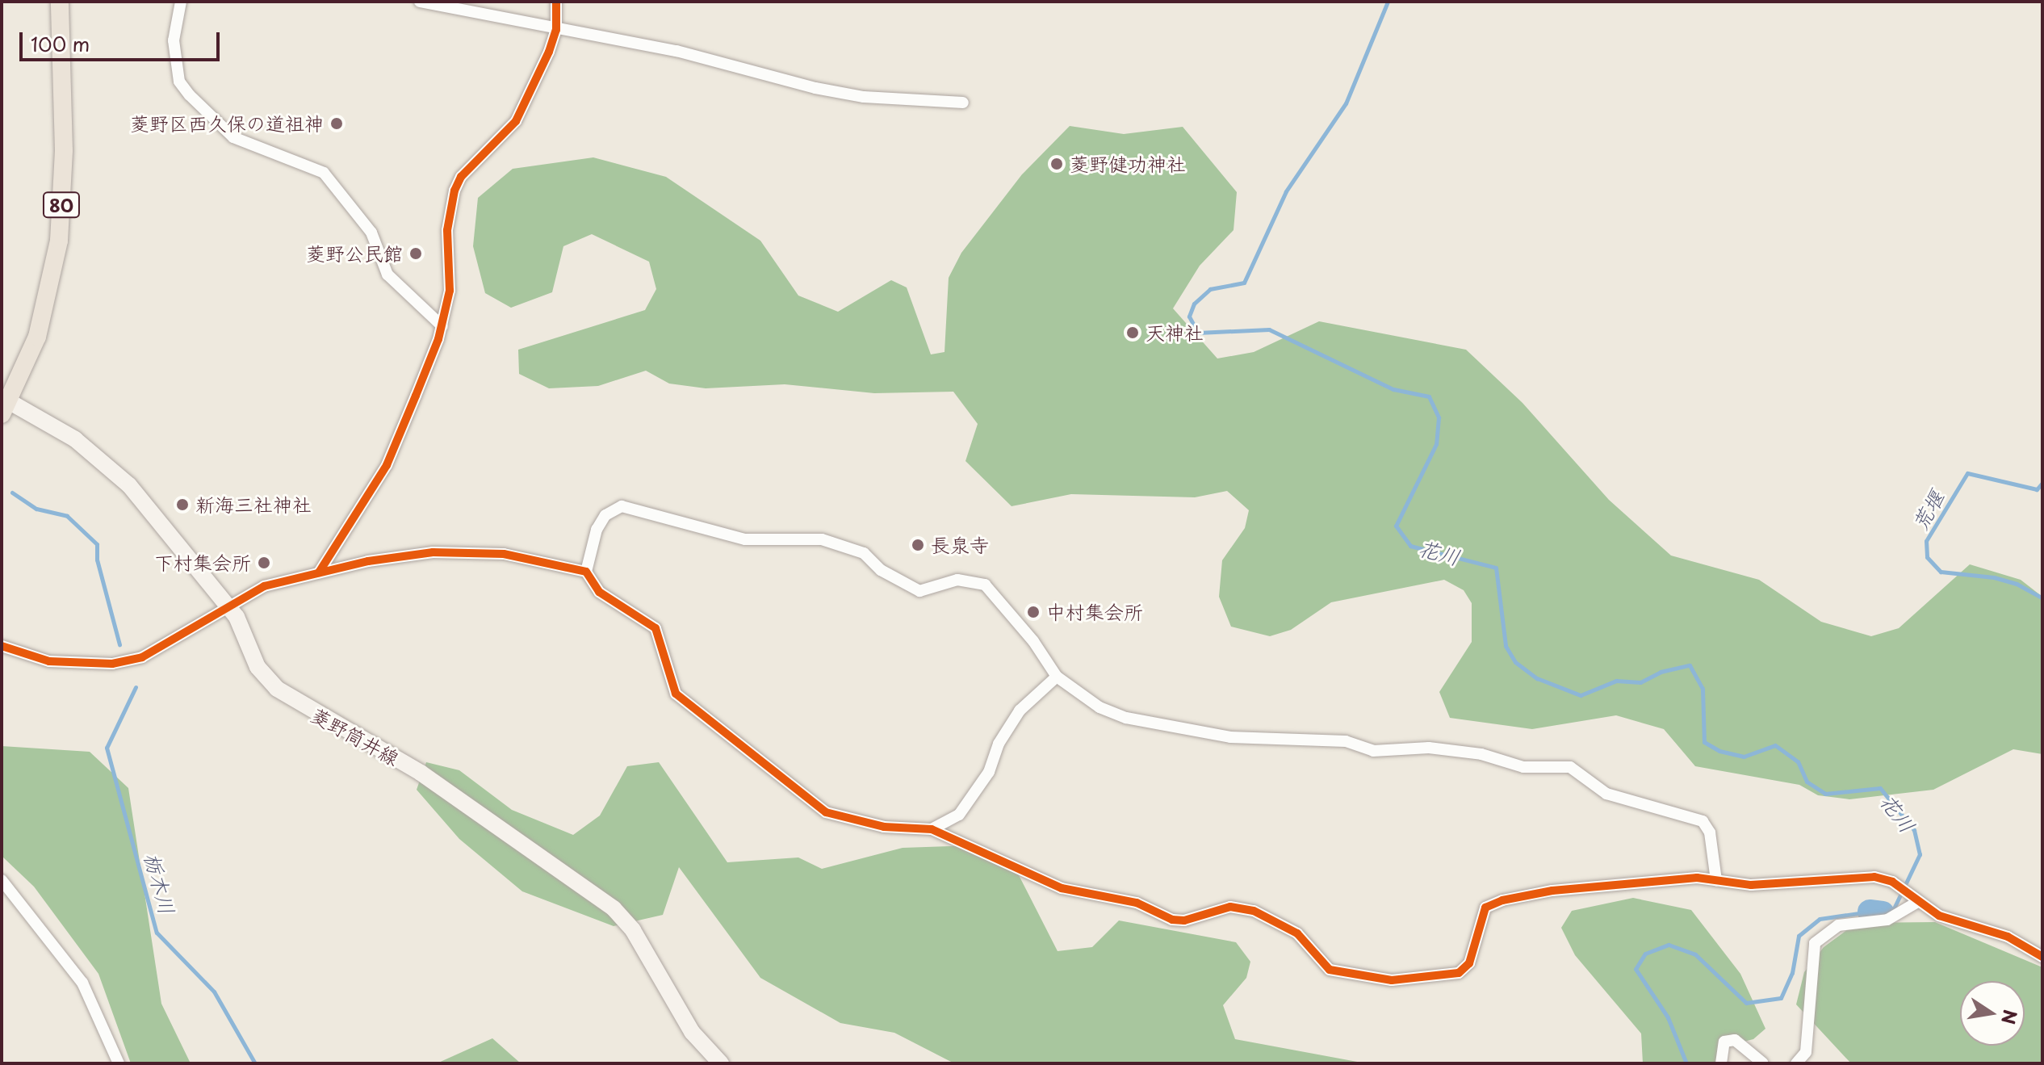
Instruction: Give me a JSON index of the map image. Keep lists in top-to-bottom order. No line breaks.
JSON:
{"streets":{"main road":["80","菱野筒井線"]},"crossings":[["80","菱野筒井線"]],"water":["荒堰","花川","栃木川"],"places":["菱野区西久保の道祖神","菱野健功神社","菱野公民館","天神社","新海三社神社","長泉寺","下村集会所","中村集会所"],"scale_bar":"100 m","north":"right"}
